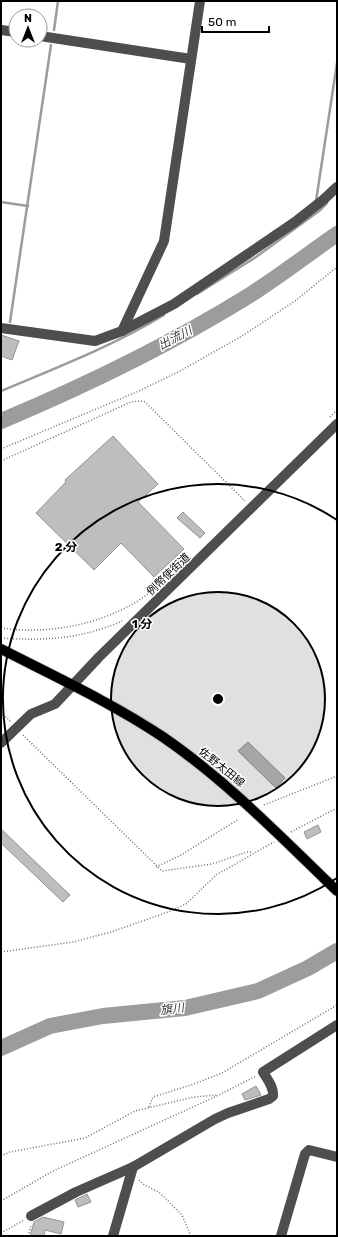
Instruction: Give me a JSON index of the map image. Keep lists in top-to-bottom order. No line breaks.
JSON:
{"streets":{"main road":["佐野太田線"],"street":["例幣使街道"]},"crossings":[["例幣使街道","佐野太田線"]],"water":["出流川","旗川"],"scale_bar":"50 m","north":"top","rings":["2 分","1 分"]}
